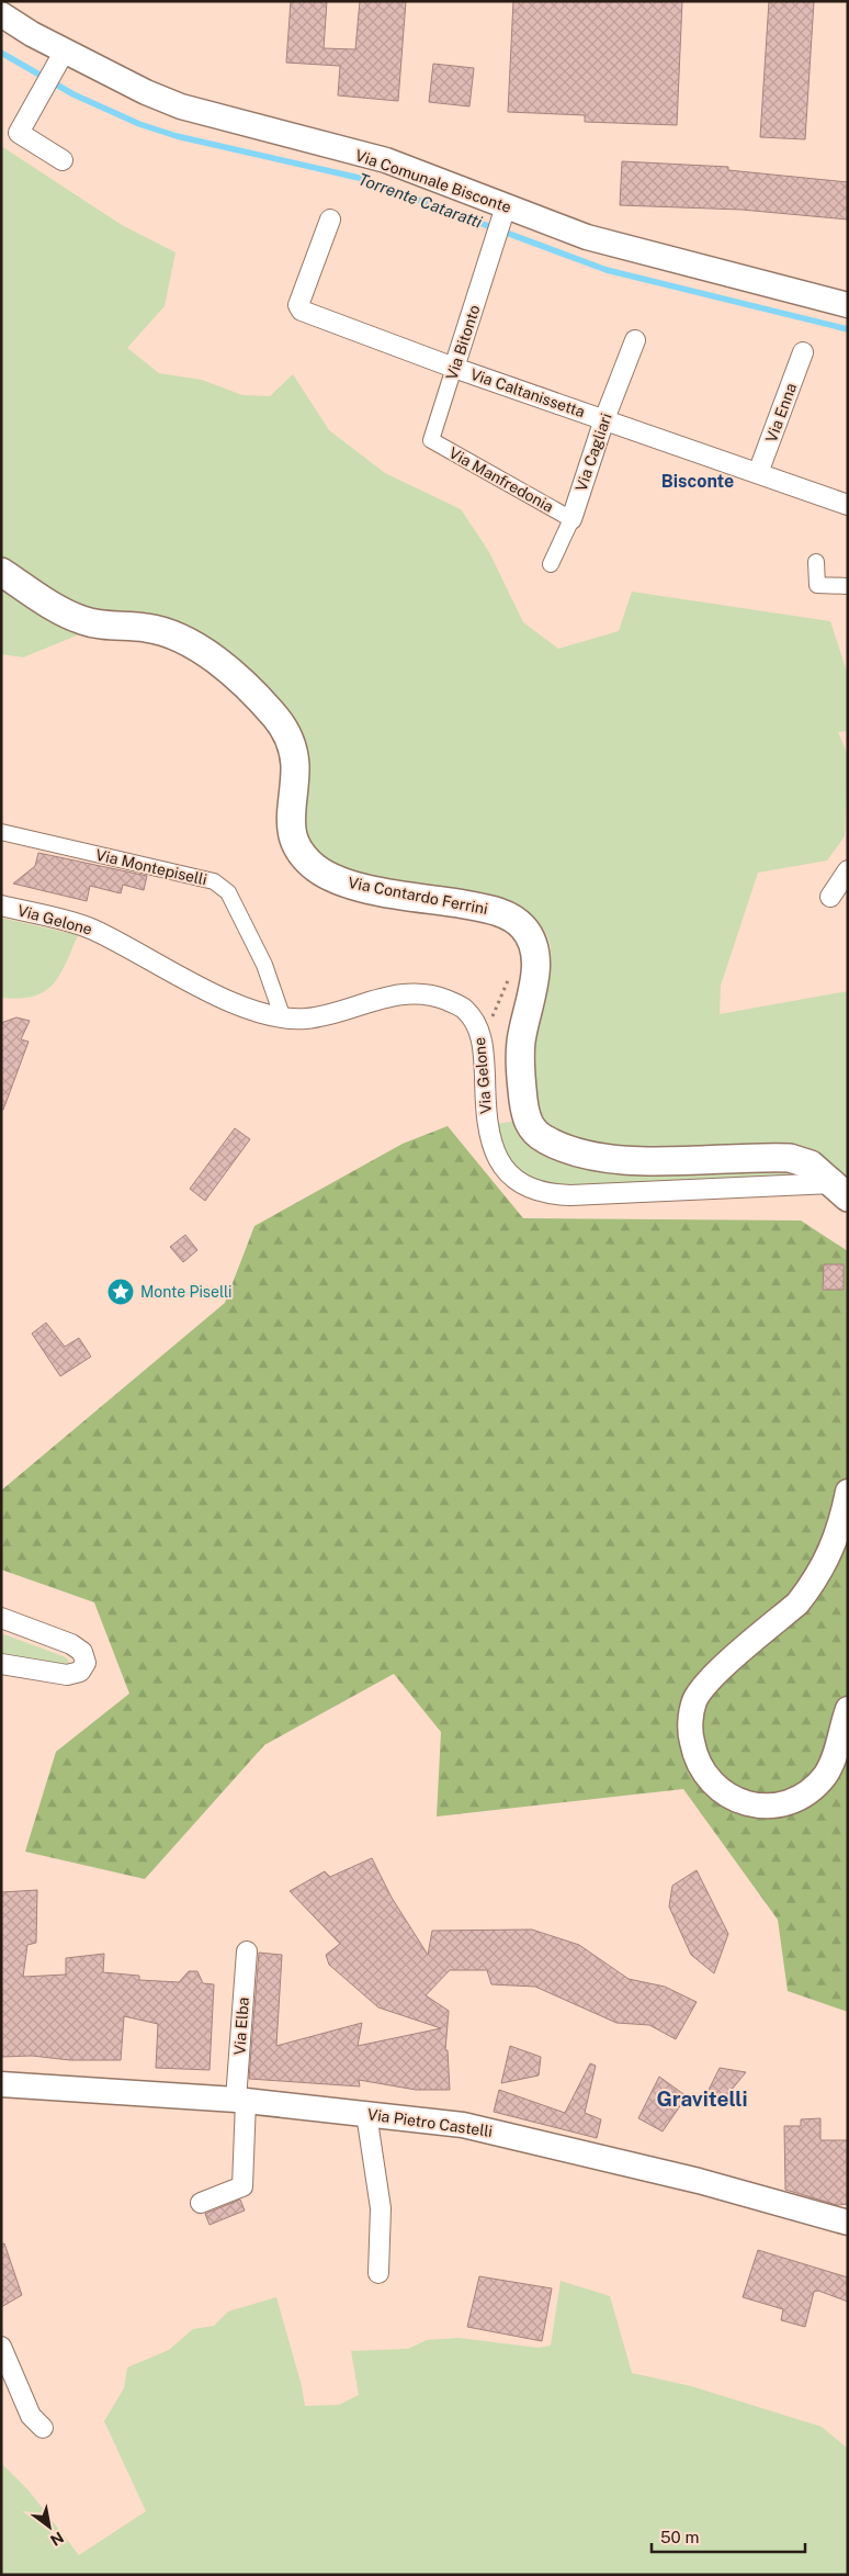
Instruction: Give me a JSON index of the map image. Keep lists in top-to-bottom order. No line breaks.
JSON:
{"streets":{"main road":["Via Contardo Ferrini"],"street":["Via Comunale Bisconte","Via Bitonto","Via Caltanissetta","Via Enna","Via Cagliari","Via Manfredonia","Via Montepiselli","Via Gelone","Via Elba","Via Pietro Castelli"]},"crossings":[["Via Comunale Bisconte","Via Bitonto"],["Via Bitonto","Via Caltanissetta"],["Via Bitonto","Via Manfredonia"],["Via Caltanissetta","Via Enna"],["Via Caltanissetta","Via Cagliari"],["Via Cagliari","Via Manfredonia"],["Via Montepiselli","Via Gelone"],["Via Contardo Ferrini","Via Gelone"],["Via Elba","Via Pietro Castelli"]],"districts":["Bisconte","Gravitelli"],"water":["Torrente Cataratti"],"places":{"place":["Monte Piselli"]},"scale_bar":"50 m","north":"bottom right"}
